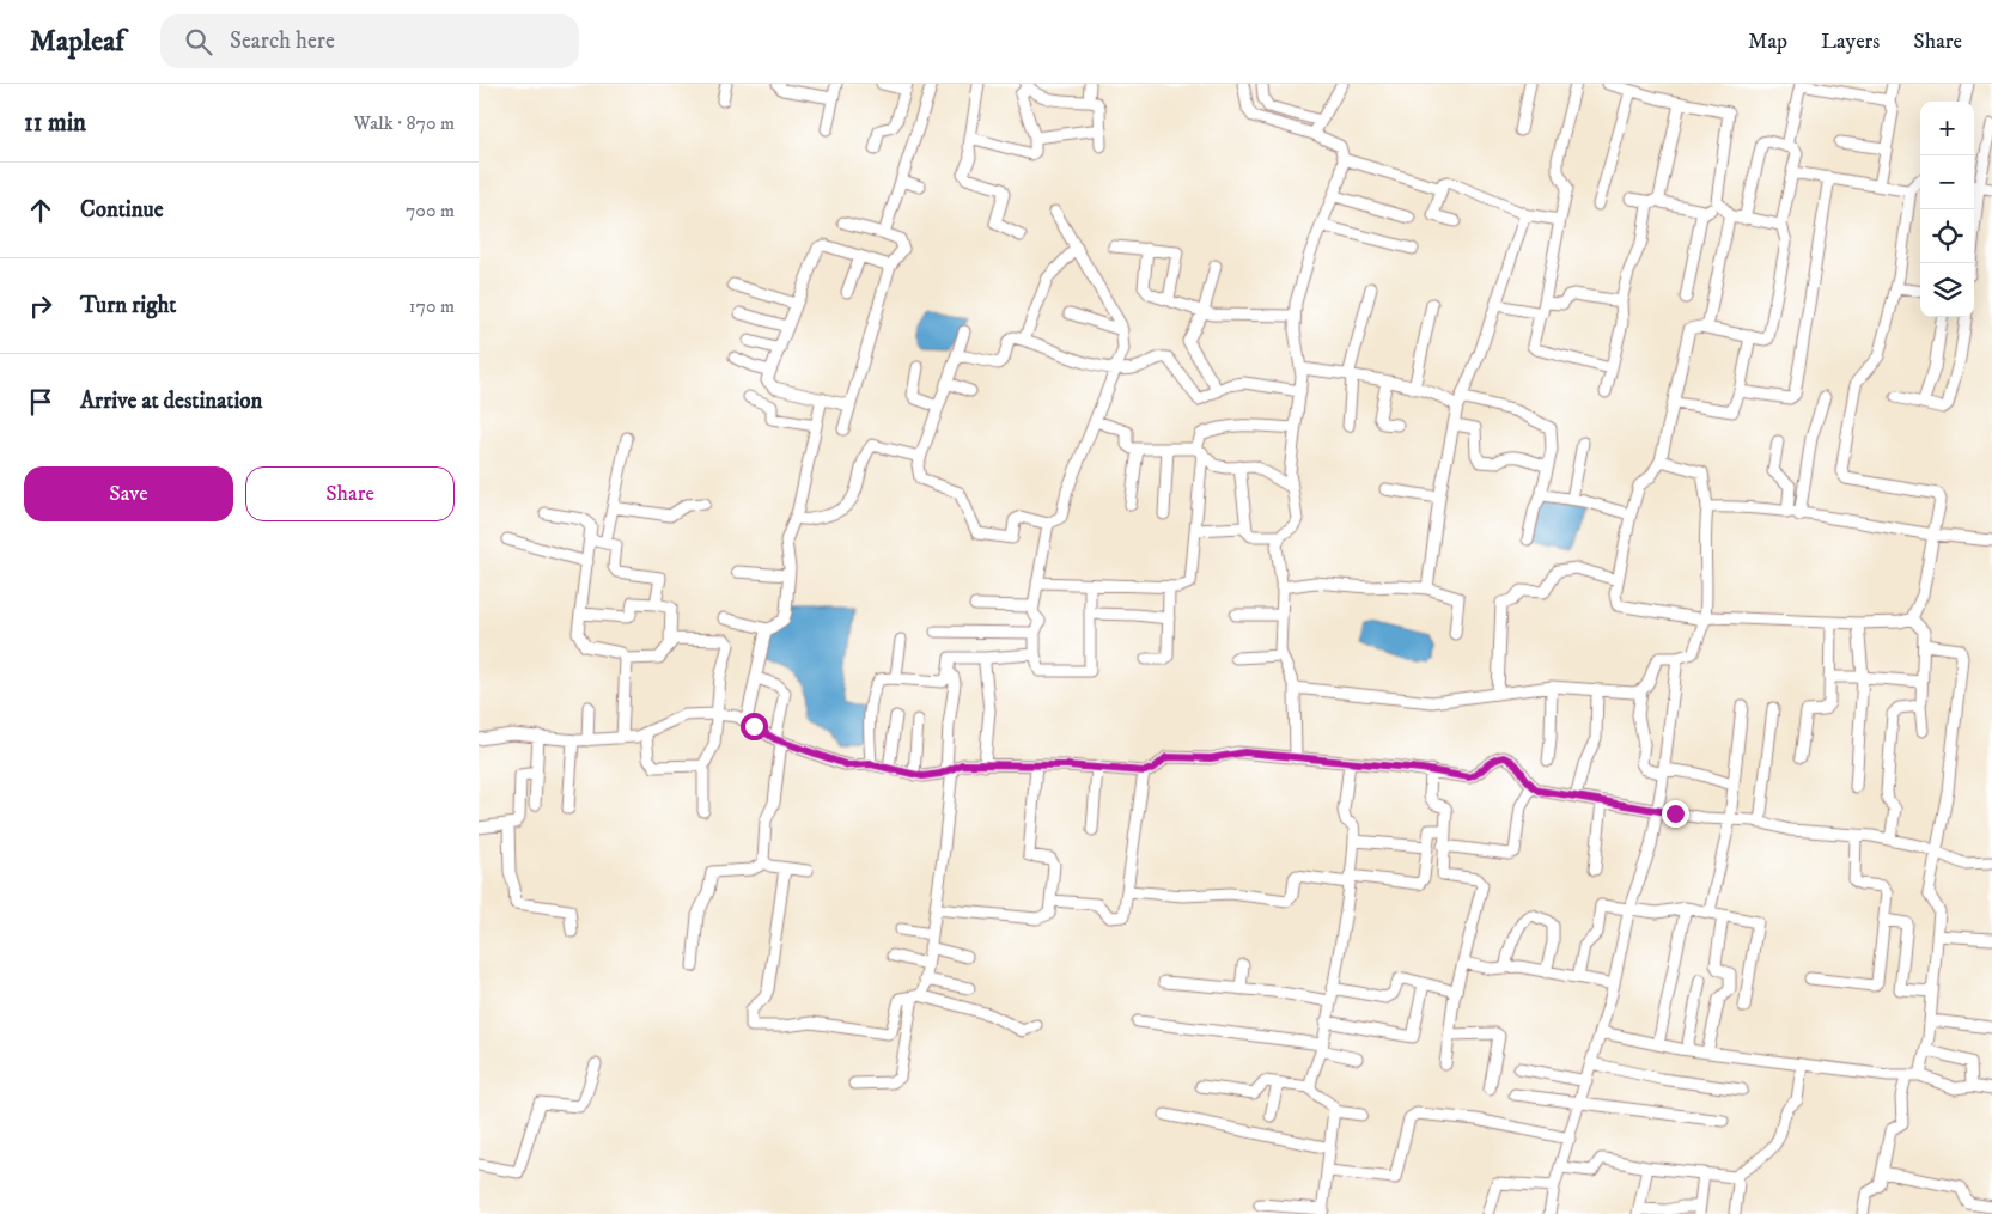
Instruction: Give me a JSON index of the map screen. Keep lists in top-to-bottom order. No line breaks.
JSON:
{"page":{"header":"Mapleaf","search":"Search here","nav":["Map","Layers","Share"],"heading":["11 min","Walk · 870 m"],"map_buttons":["+","−"],"list":[["Continue","700 m"],["Turn right","170 m"],"Arrive at destination"],"buttons":["Save","Share"]}}
